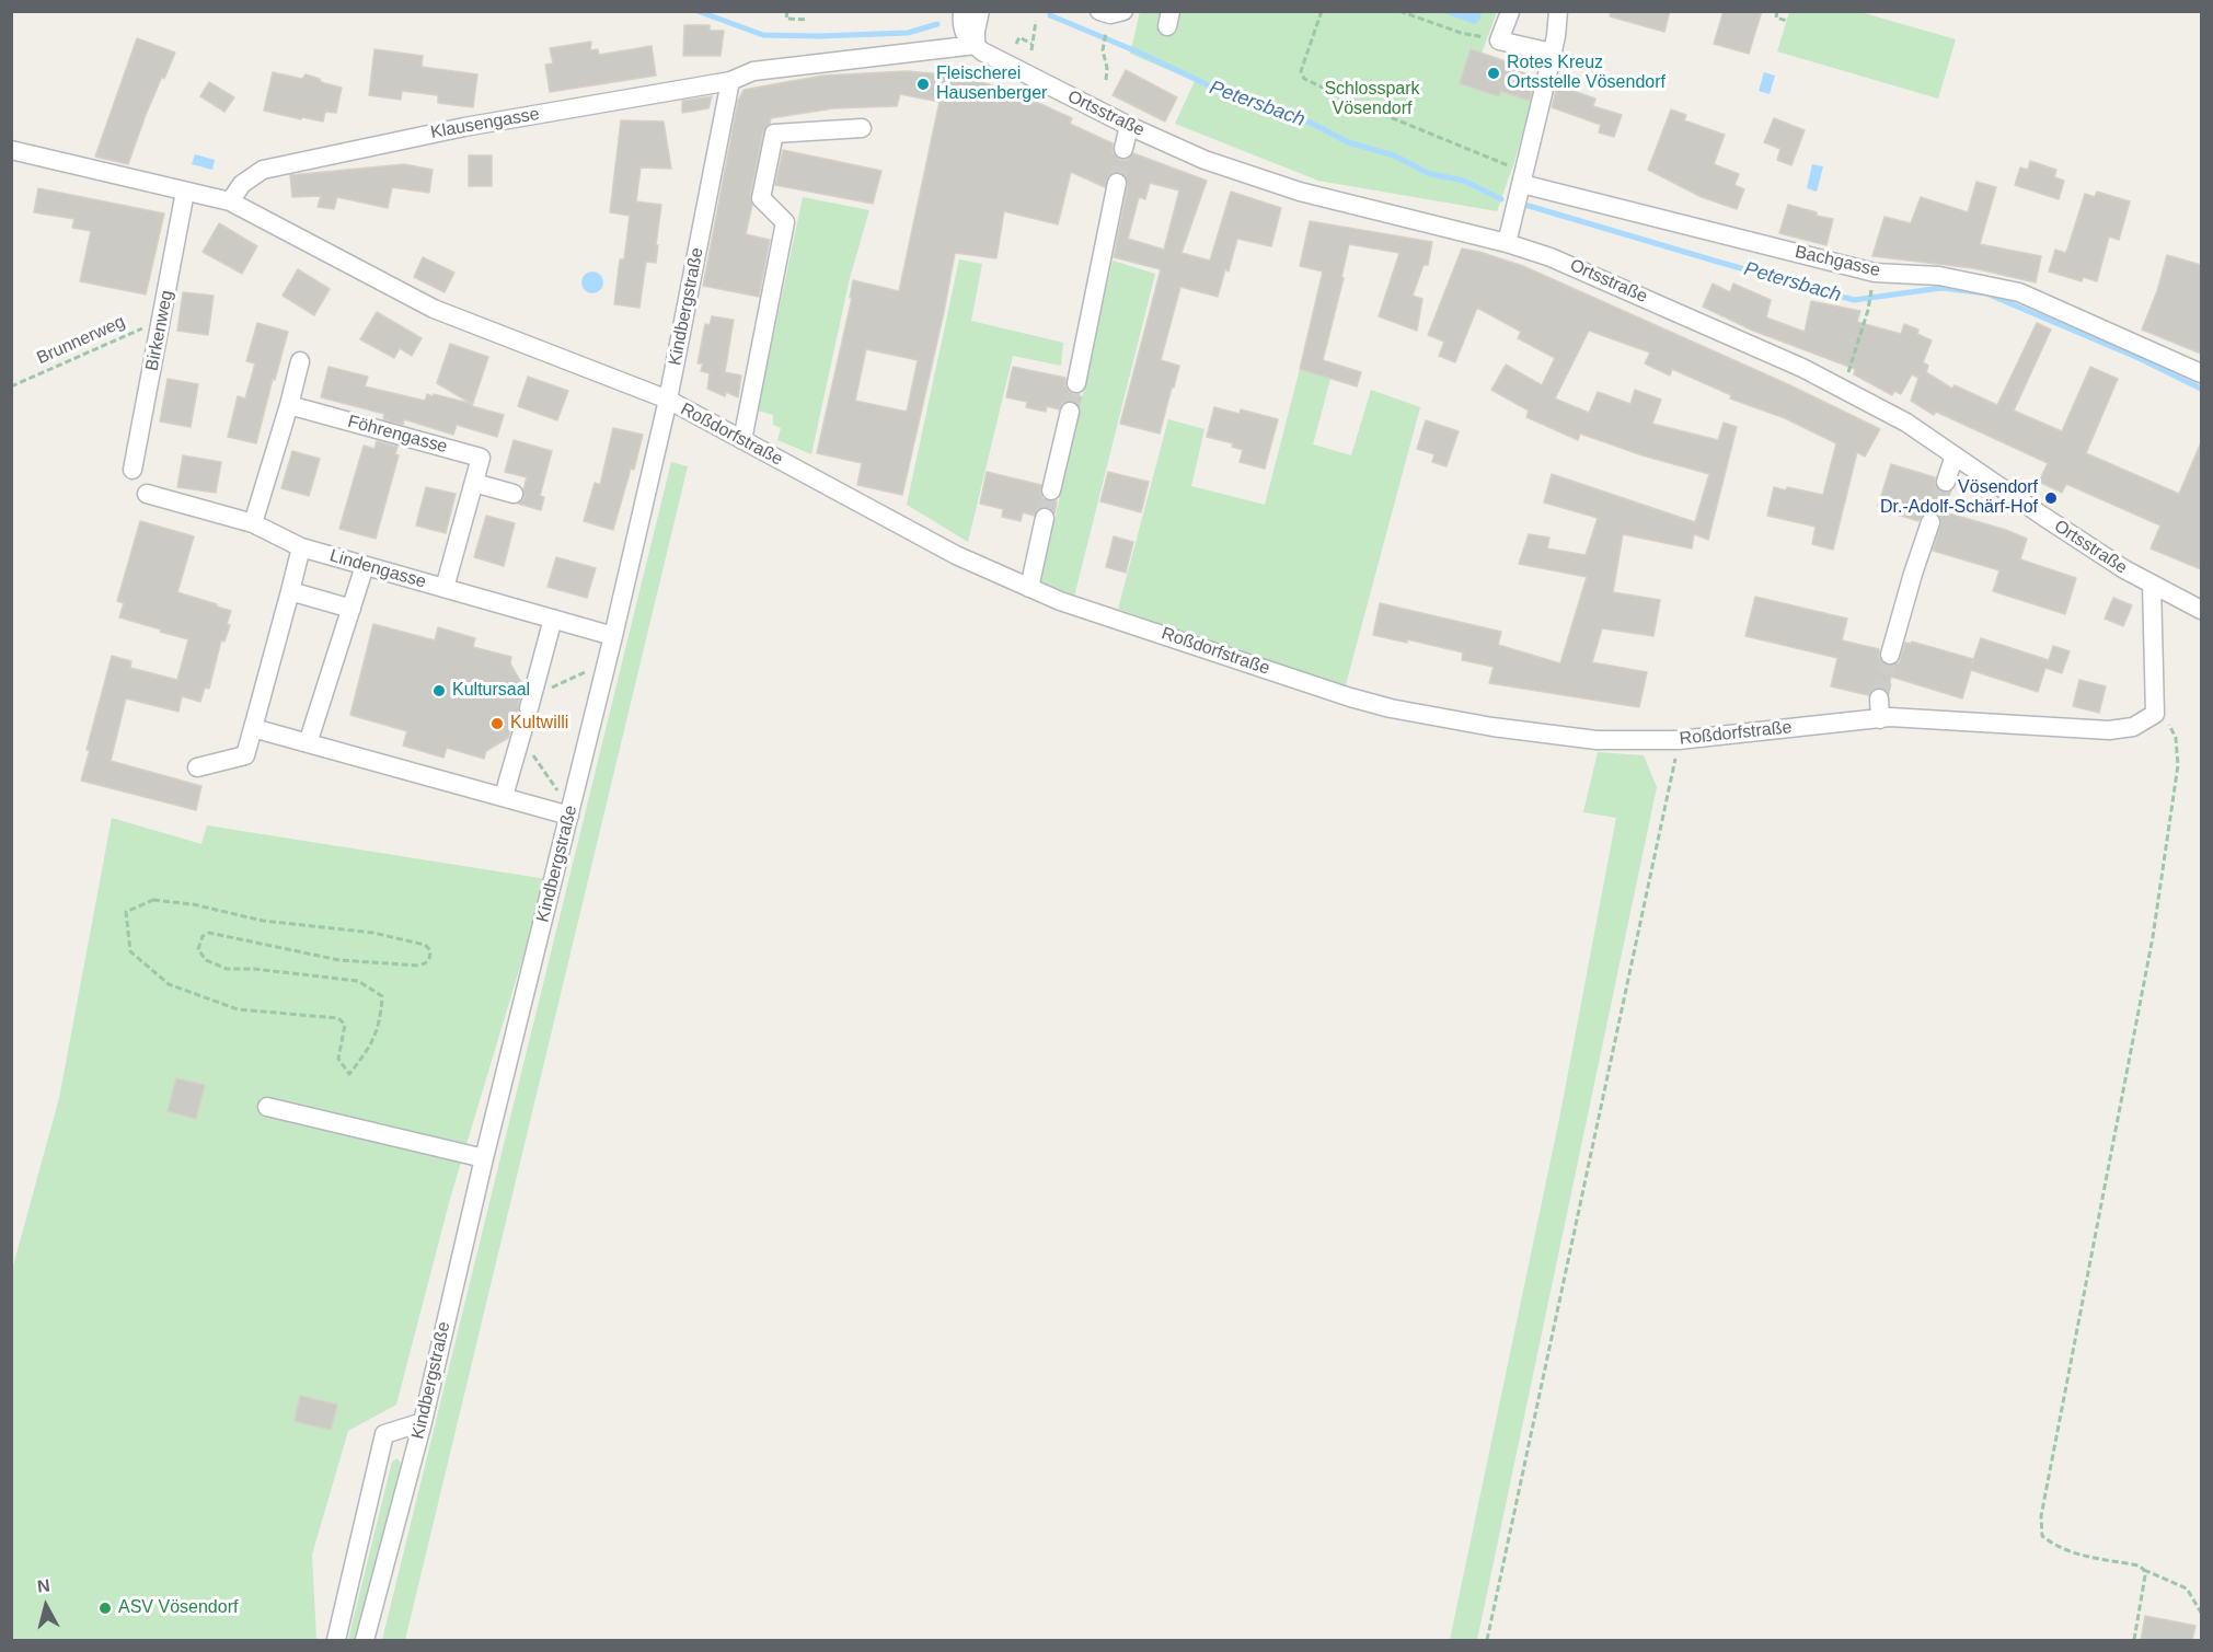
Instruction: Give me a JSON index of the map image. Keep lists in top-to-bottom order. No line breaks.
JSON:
{"streets":{"street":["Ortsstraße","Klausengasse","Bachgasse","Kindbergstraße","Birkenweg","Föhrengasse","Roßdorfstraße","Lindengasse"],"path":["Brunnerweg"]},"crossings":[["Ortsstraße","Klausengasse"],["Klausengasse","Kindbergstraße"],["Klausengasse","Roßdorfstraße"],["Kindbergstraße","Roßdorfstraße"],["Kindbergstraße","Lindengasse"],["Birkenweg","Brunnerweg"],["Föhrengasse","Lindengasse"]],"water":["Petersbach"],"parks":["Schlosspark Vösendorf"],"places":["Rotes Kreuz Ortsstelle Vösendorf","Fleischerei Hausenberger","Vösendorf Dr.-Adolf-Schärf-Hof","Kultursaal","Kultwilli","ASV Vösendorf"],"north":"top"}
